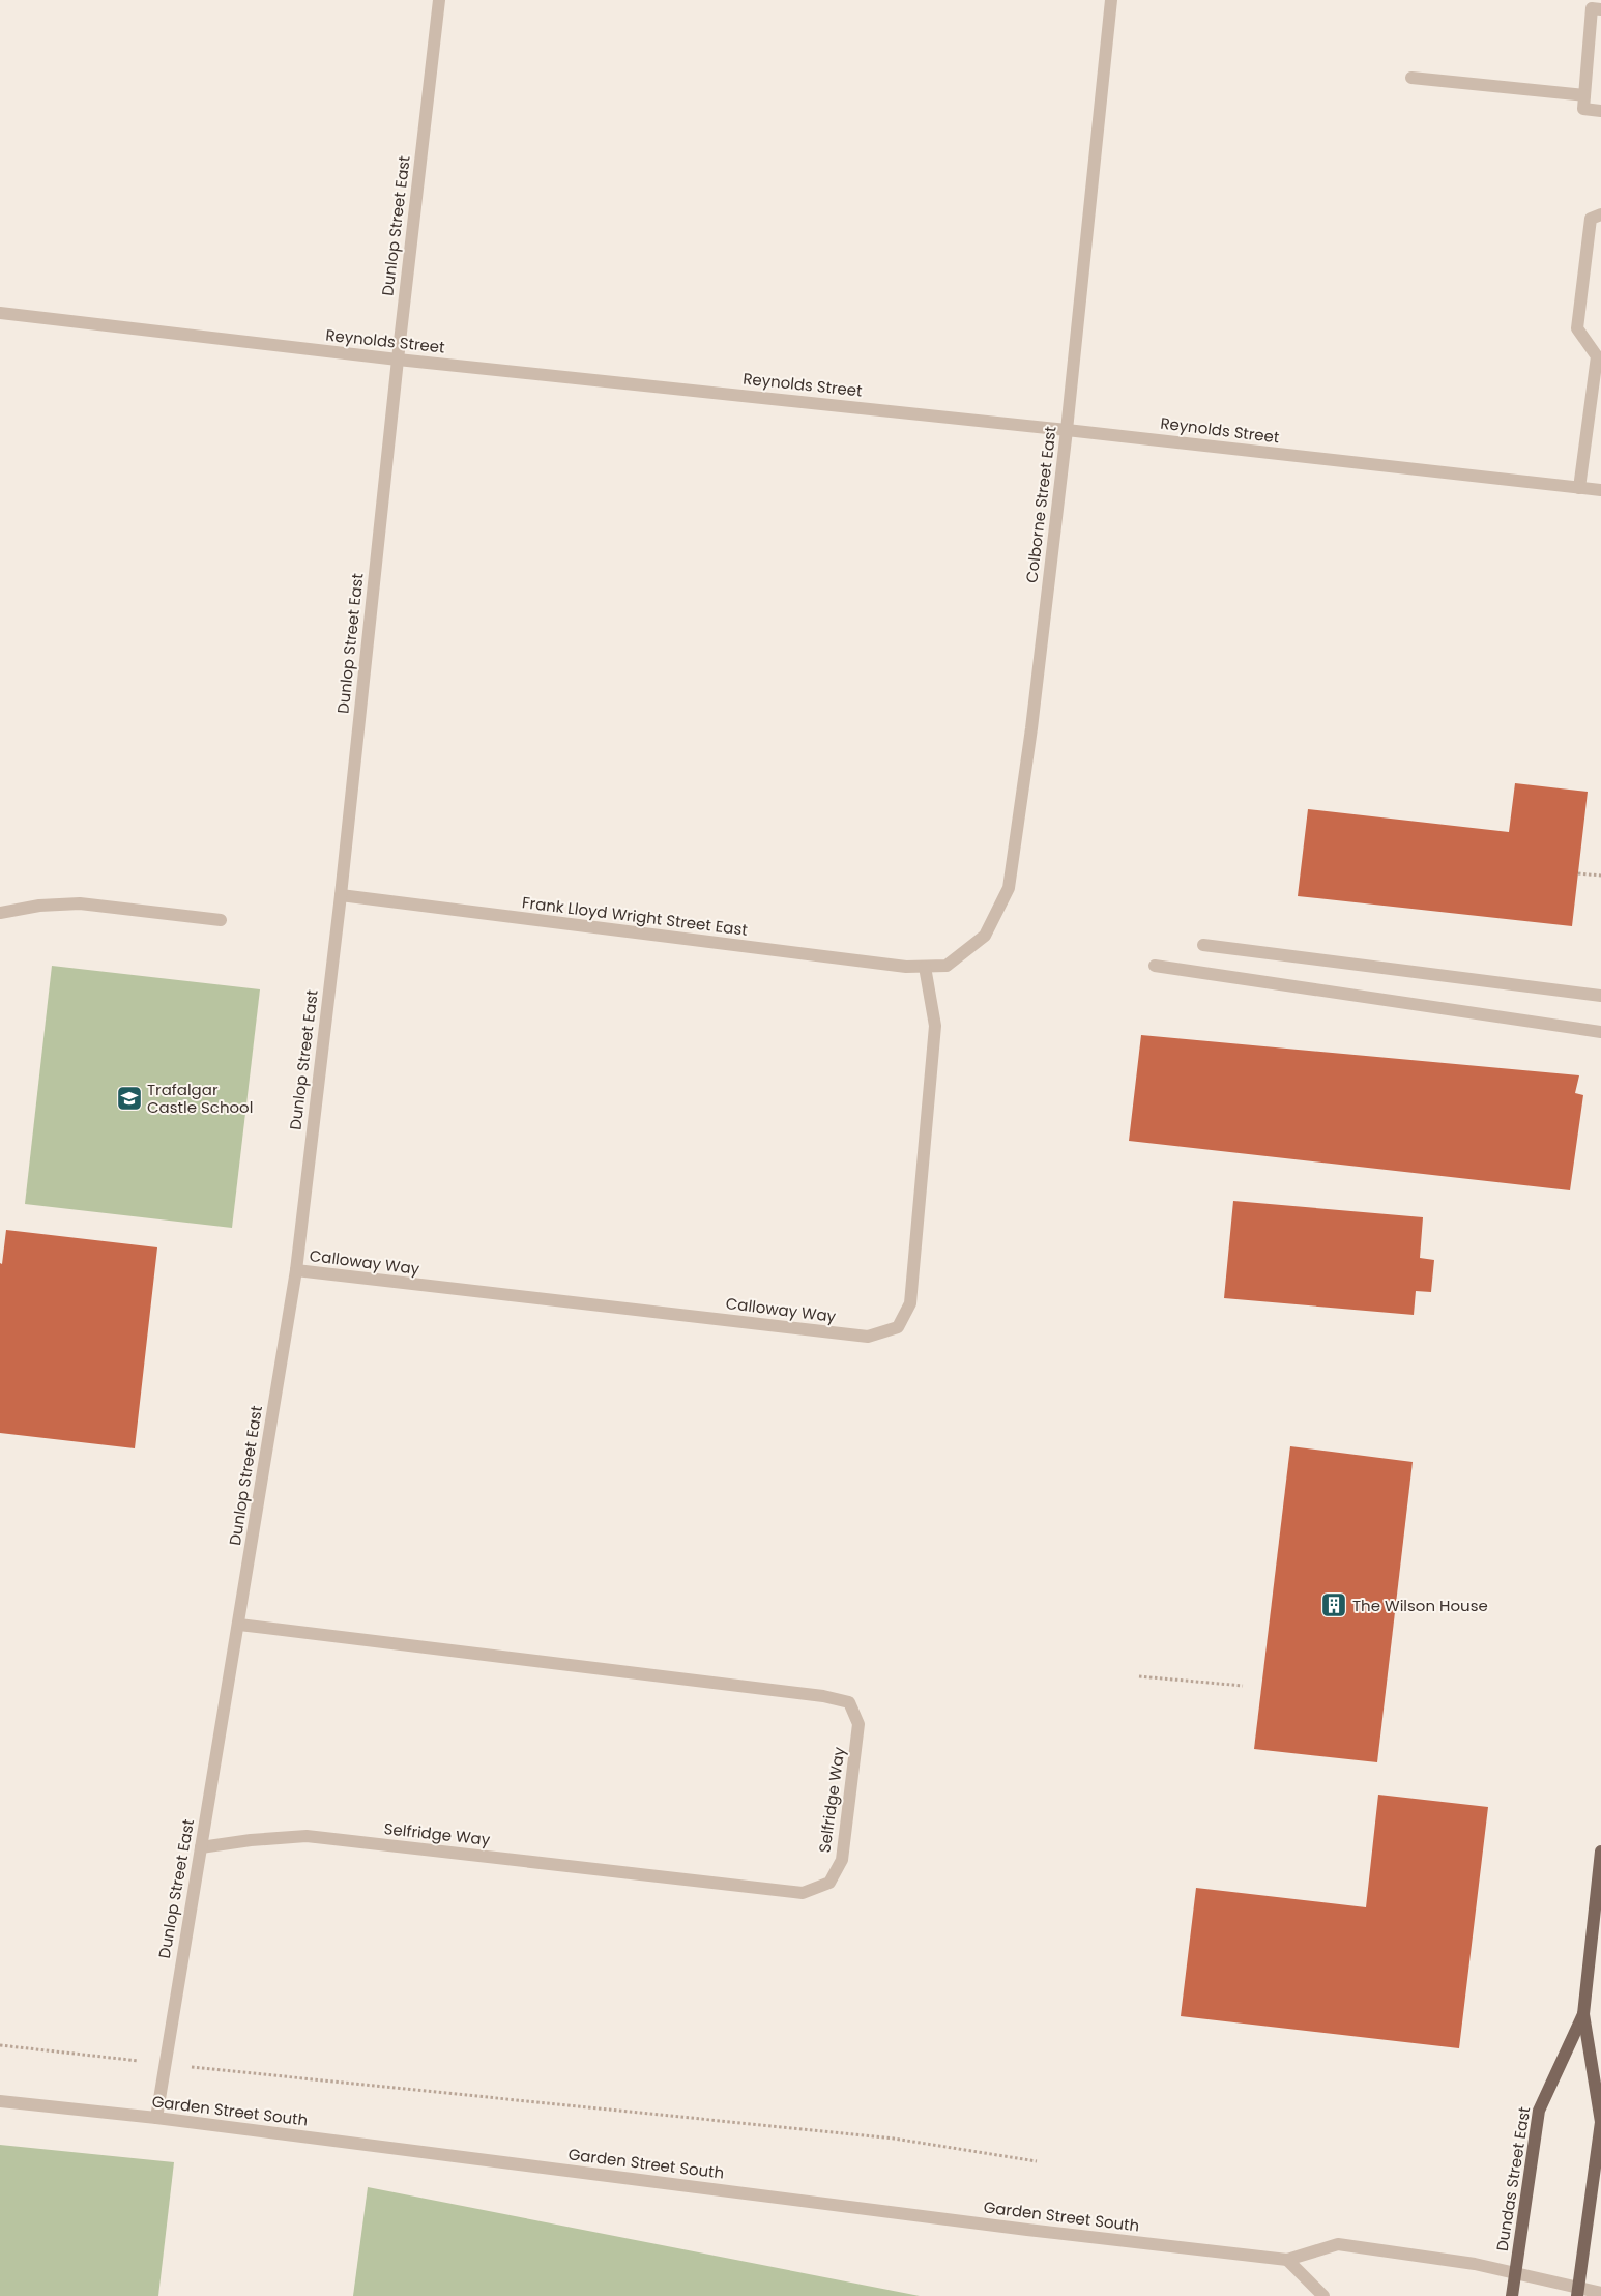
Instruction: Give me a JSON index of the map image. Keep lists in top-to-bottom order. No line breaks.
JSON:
{"streets":{"main road":["Dundas Street East"],"street":["Dunlop Street East","Reynolds Street","Colborne Street East","Frank Lloyd Wright Street East","Calloway Way","Selfridge Way","Garden Street South"]},"crossings":[["Dunlop Street East","Reynolds Street"],["Dunlop Street East","Frank Lloyd Wright Street East"],["Dunlop Street East","Calloway Way"],["Dunlop Street East","Selfridge Way"],["Dunlop Street East","Garden Street South"],["Reynolds Street","Colborne Street East"],["Colborne Street East","Frank Lloyd Wright Street East"],["Colborne Street East","Calloway Way"],["Frank Lloyd Wright Street East","Calloway Way"],["Garden Street South","Dundas Street East"]],"places":{"school or university":["Trafalgar Castle School"],"building":["The Wilson House"]}}
